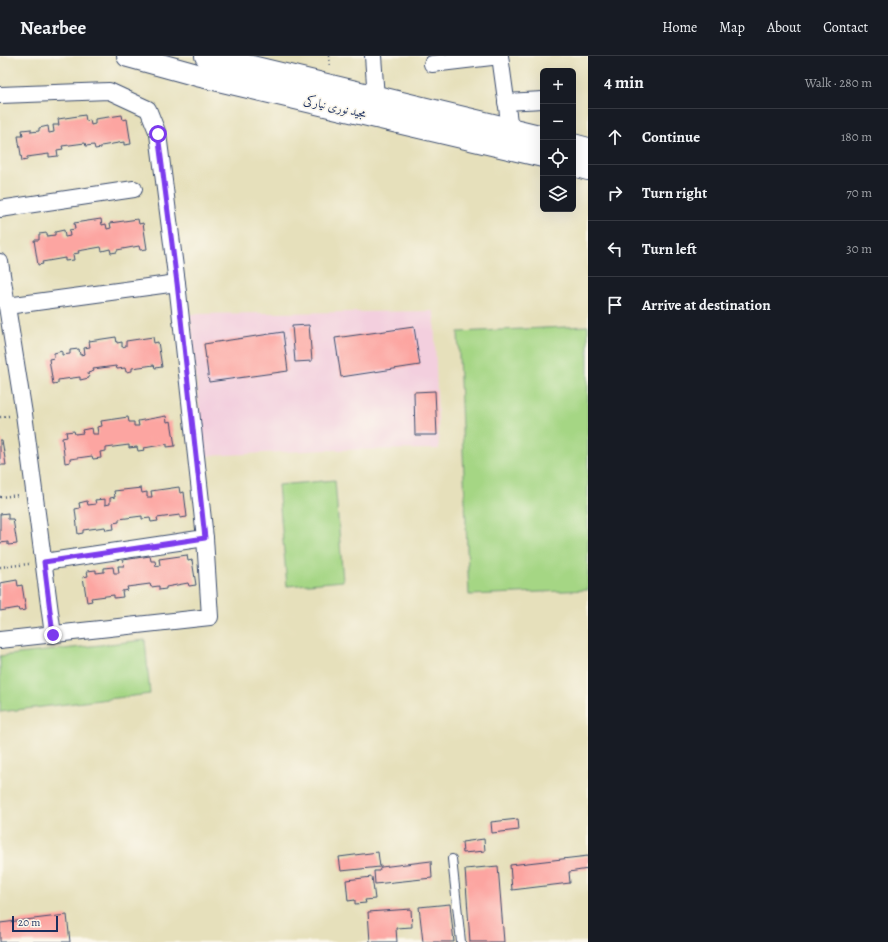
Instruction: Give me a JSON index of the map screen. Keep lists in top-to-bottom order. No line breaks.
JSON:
{"streets":{"main road":["مجید نوری نیارکی"]},"scale_bar":"20 m","page":{"header":"Nearbee","nav":["Home","Map","About","Contact"],"heading":["4 min","Walk · 280 m"],"map_buttons":["+","−"],"list":[["Continue","180 m"],["Turn right","70 m"],["Turn left","30 m"],"Arrive at destination"],"scale":"20 m"}}
